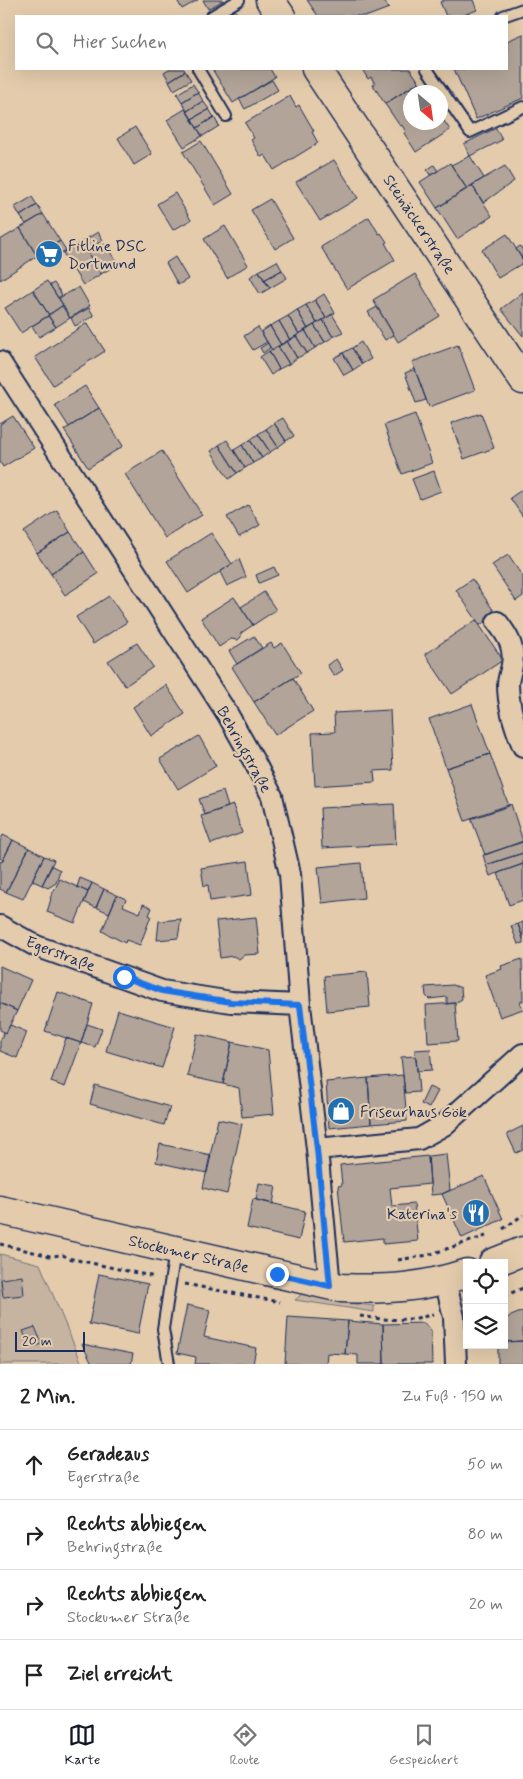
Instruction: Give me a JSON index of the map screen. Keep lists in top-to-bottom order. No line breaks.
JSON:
{"streets":{"main road":["Steinäckerstraße","Stockumer Straße"],"street":["Behringstraße","Egerstraße"]},"crossings":[["Behringstraße","Egerstraße"],["Behringstraße","Stockumer Straße"]],"places":{"supermarket":["Fitline DSC Dortmund"],"shop":["Friseurhaus Gök"],"restaurant":["Katerina's"]},"scale_bar":"20 m","north":"bottom right","page":{"search":"Hier suchen","scale":"20 m","heading":["2 Min.","Zu Fuß · 150 m"],"list":[["Geradeaus","Egerstraße","50 m"],["Rechts abbiegen","Behringstraße","80 m"],["Rechts abbiegen","Stockumer Straße","20 m"],"Ziel erreicht"],"nav":["Karte","Route","Gespeichert"]}}
